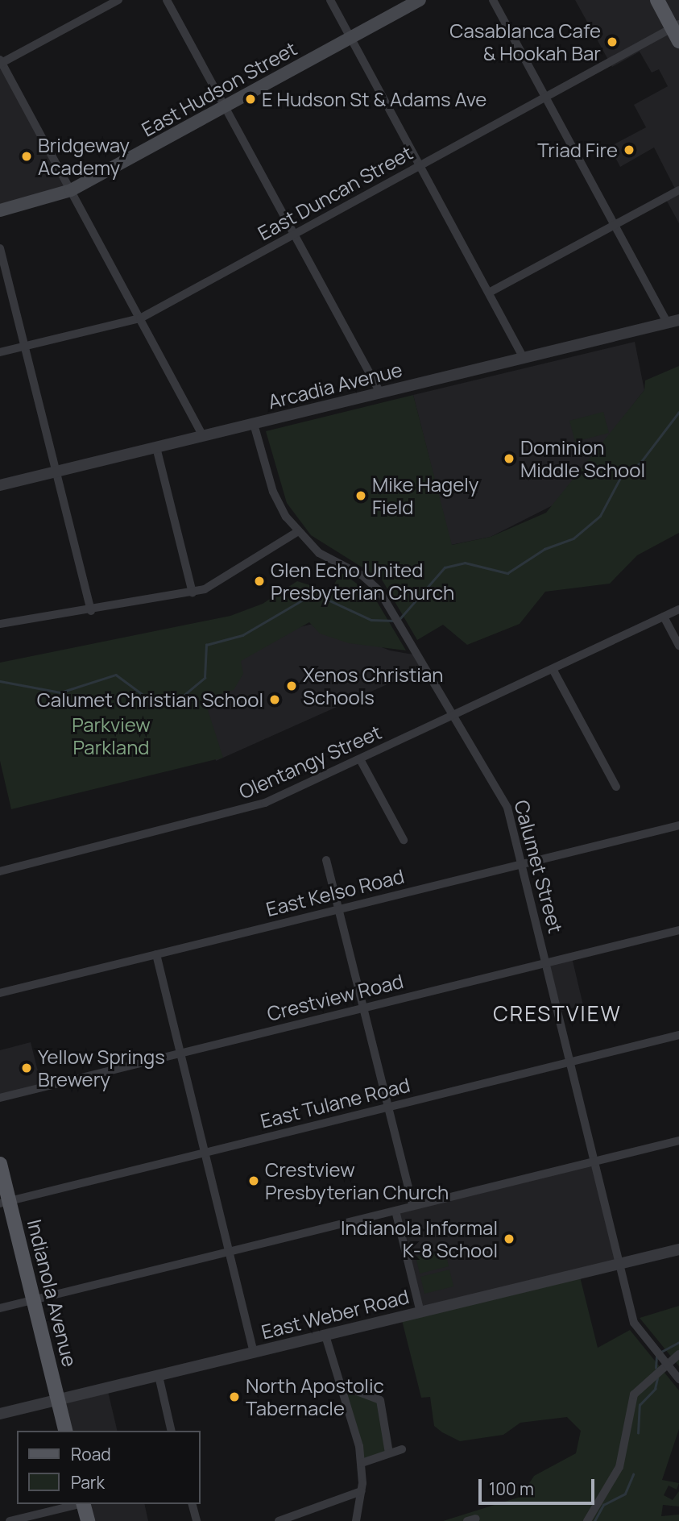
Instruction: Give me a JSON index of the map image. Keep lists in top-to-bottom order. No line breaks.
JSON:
{"streets":{"main road":["East Hudson Street","Indianola Avenue"],"street":["East Duncan Street","Arcadia Avenue","Olentangy Street","Calumet Street","East Kelso Road","Crestview Road","East Tulane Road","East Weber Road"]},"crossings":[["Arcadia Avenue","Calumet Street"],["Olentangy Street","Calumet Street"],["Calumet Street","East Kelso Road"],["Calumet Street","Crestview Road"],["Calumet Street","East Tulane Road"],["Calumet Street","East Weber Road"],["East Tulane Road","Indianola Avenue"],["Indianola Avenue","East Weber Road"]],"districts":["CRESTVIEW"],"parks":["Parkview Parkland"],"places":["Casablanca Cafe & Hookah Bar","E Hudson St & Adams Ave","Triad Fire","Bridgeway Academy","Dominion Middle School","Mike Hagely Field","Glen Echo United Presbyterian Church","Xenos Christian Schools","Calumet Christian School","Yellow Springs Brewery","Crestview Presbyterian Church","Indianola Informal K-8 School","North Apostolic Tabernacle"],"legend":["Road","Park"],"scale_bar":"100 m"}
